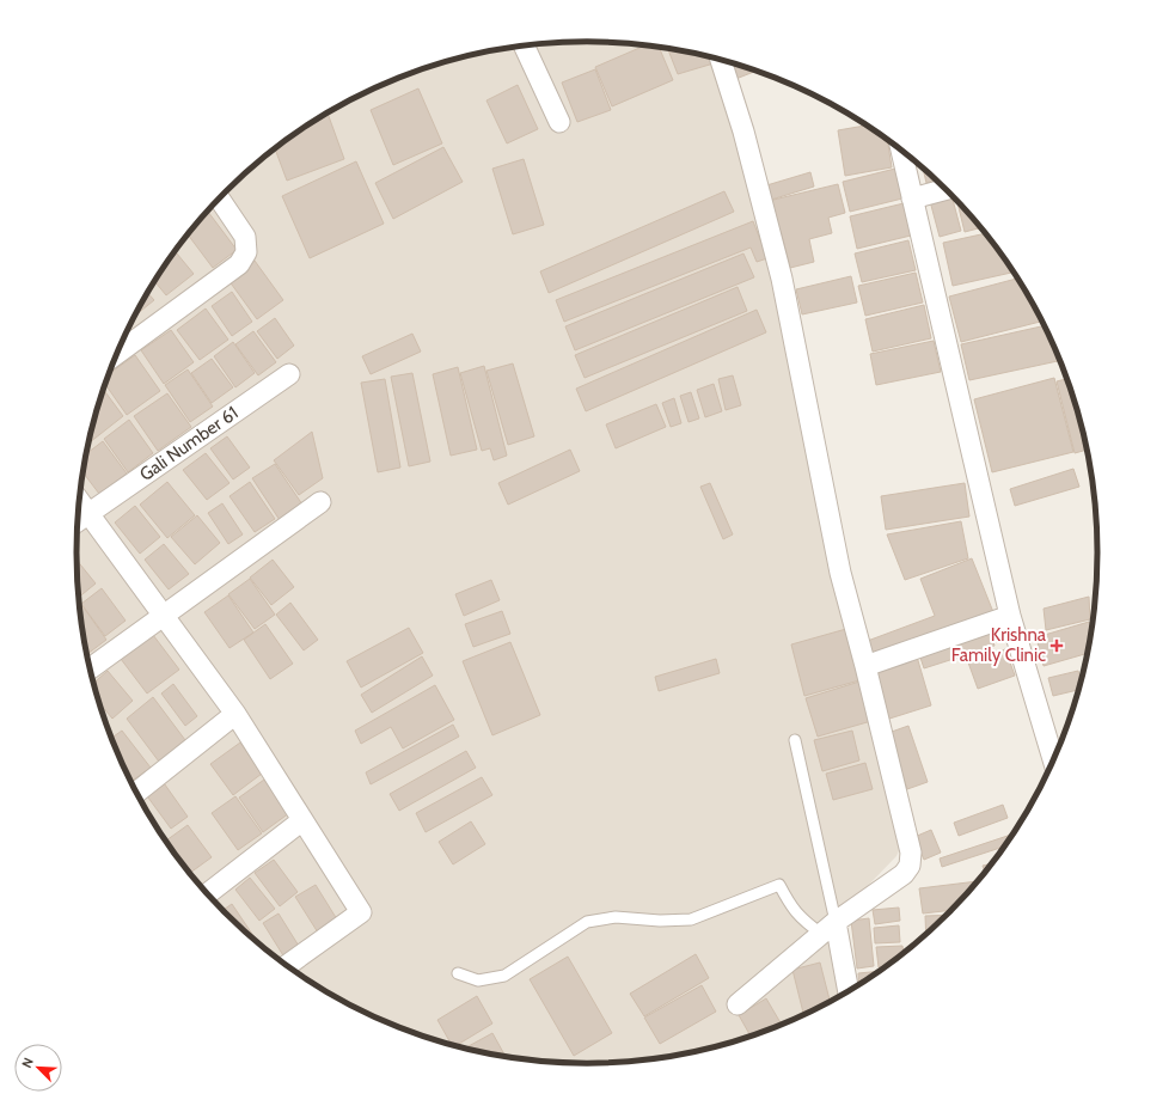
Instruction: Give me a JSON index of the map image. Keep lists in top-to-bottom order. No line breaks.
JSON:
{"streets":{"street":["Gali Number 61"]},"places":{"health":["Krishna Family Clinic"]},"north":"top left"}
